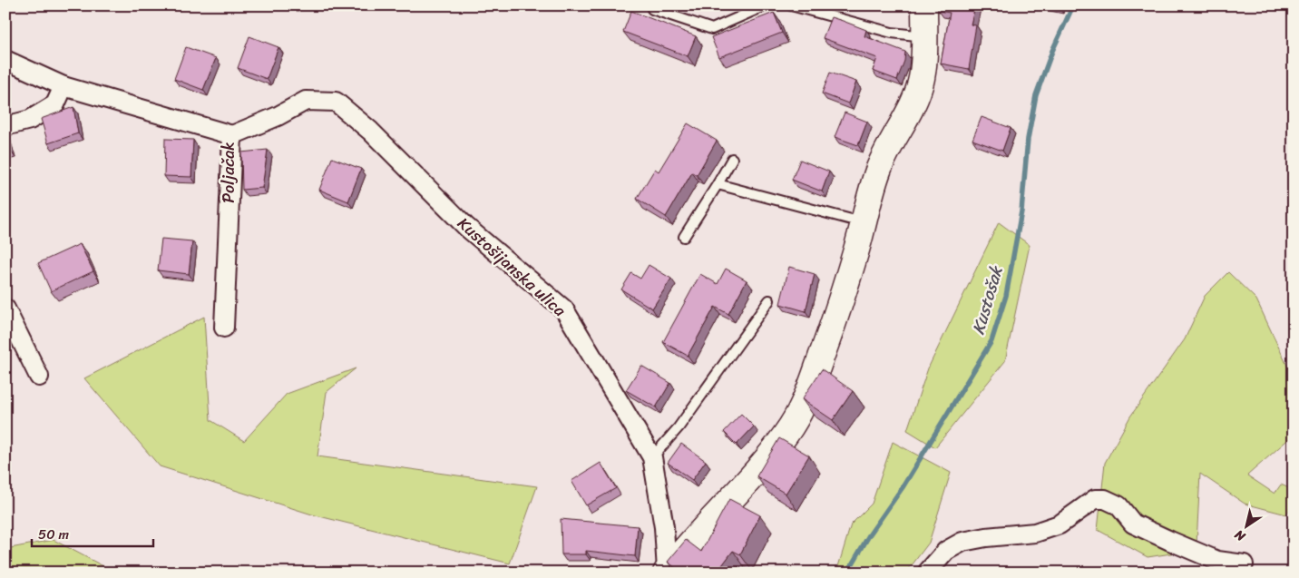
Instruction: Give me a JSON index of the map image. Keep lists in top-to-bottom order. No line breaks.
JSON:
{"streets":{"street":["Poljačak","Kustošijanska ulica"]},"crossings":[["Poljačak","Kustošijanska ulica"]],"water":["Kustošak"],"scale_bar":"50 m","north":"bottom left"}
